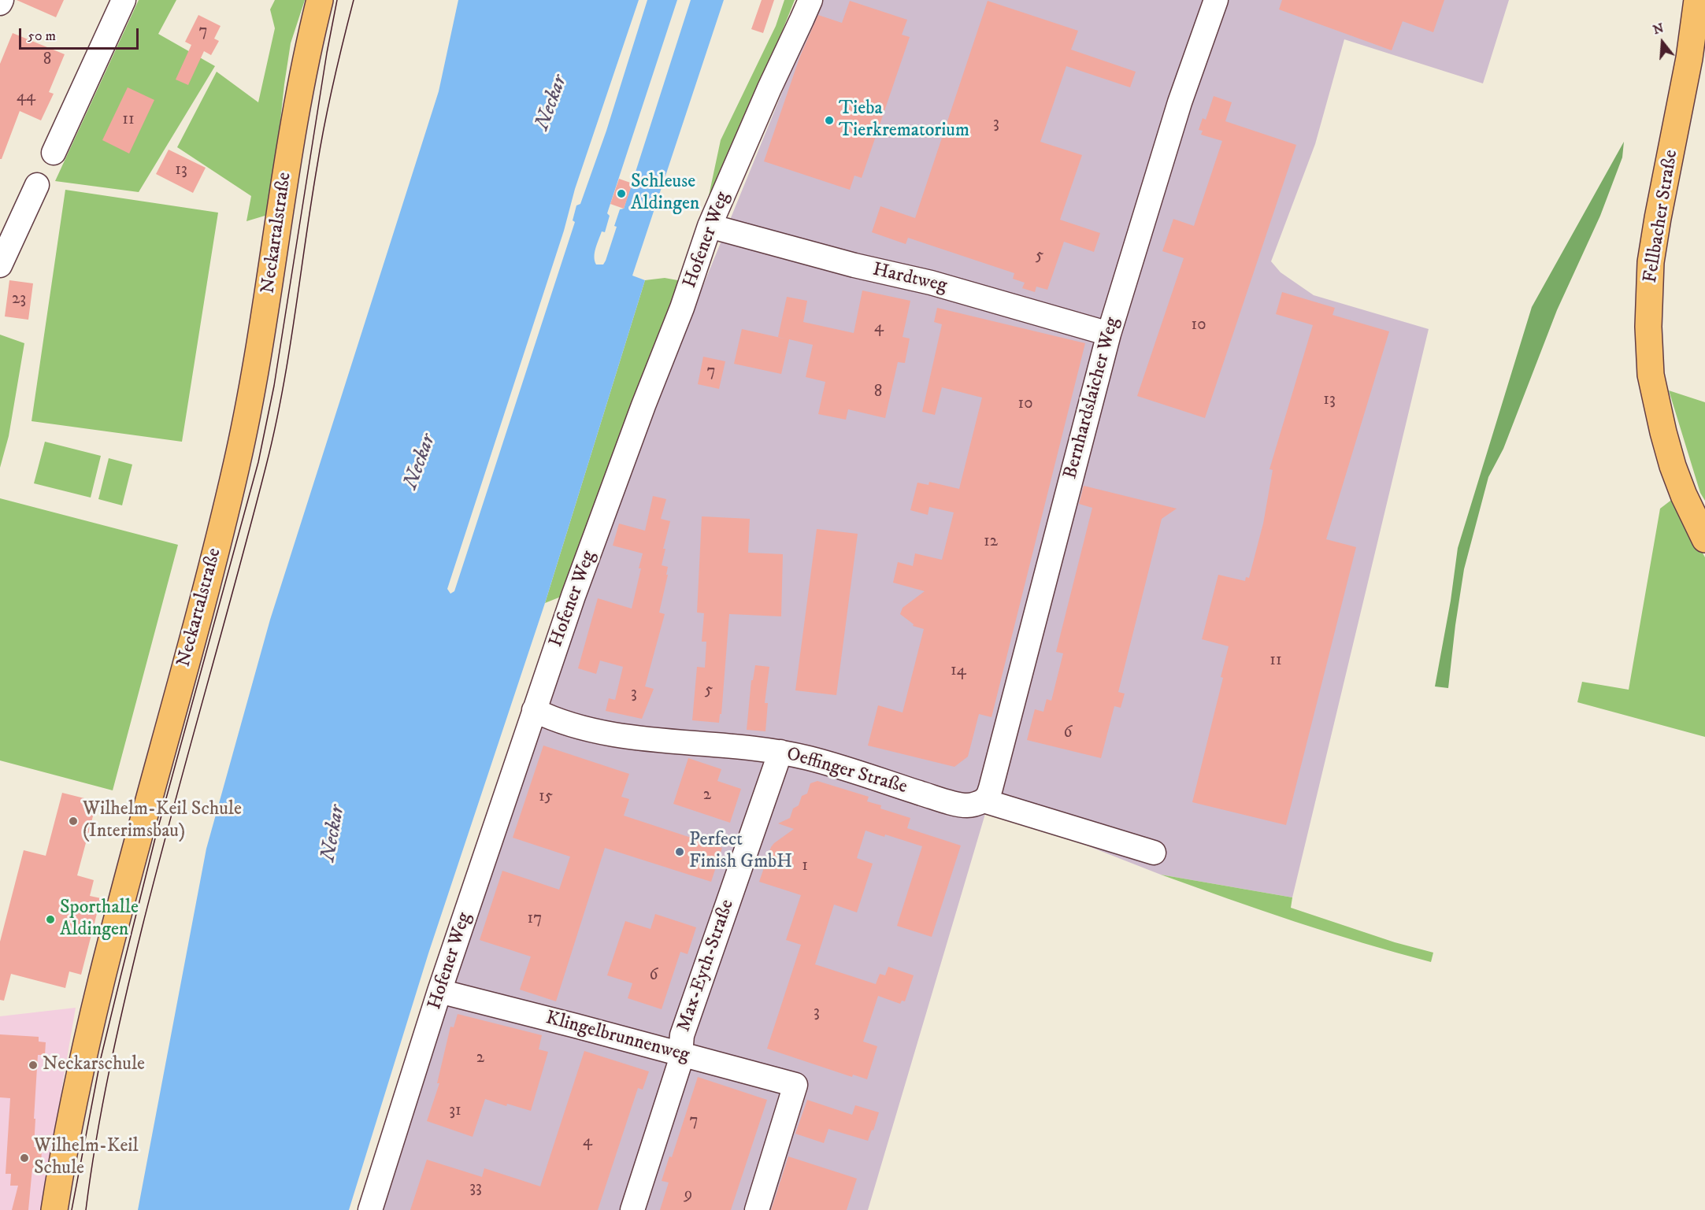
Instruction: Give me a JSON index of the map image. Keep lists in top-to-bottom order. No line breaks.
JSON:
{"streets":{"main road":["Fellbacher Straße","Neckartalstraße"],"street":["Hofener Weg","Hardtweg","Bernhardslaicher Weg","Oeffinger Straße","Max-Eyth-Straße","Klingelbrunnenweg"]},"crossings":[["Hofener Weg","Hardtweg"],["Hofener Weg","Oeffinger Straße"],["Hofener Weg","Klingelbrunnenweg"],["Hardtweg","Bernhardslaicher Weg"],["Bernhardslaicher Weg","Oeffinger Straße"],["Oeffinger Straße","Max-Eyth-Straße"],["Max-Eyth-Straße","Klingelbrunnenweg"]],"water":["Neckar"],"places":["Tieba Tierkrematorium","Schleuse Aldingen","Wilhelm-Keil Schule (Interimsbau)","Perfect Finish GmbH","Sporthalle Aldingen","Neckarschule","Wilhelm-Keil Schule"],"house_numbers":["7","8","44","11","3","13","5","23","10","4","7","8","13","10","12","11","14","5","3","6","2","15","1","17","6","3","2","31","7","4","33","9"],"scale_bar":"50 m","north":"top"}
